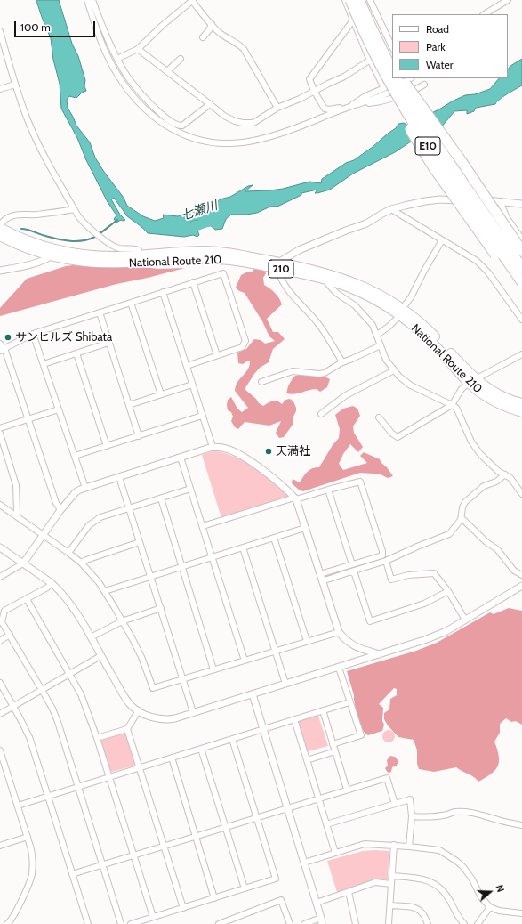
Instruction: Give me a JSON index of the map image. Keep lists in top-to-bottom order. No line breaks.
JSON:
{"streets":{"highway":["E10","National Route 210","210"]},"water":["七瀬川"],"places":["サンヒルズ Shibata","天満社"],"legend":["Road","Park","Water"],"scale_bar":"100 m","north":"right"}
